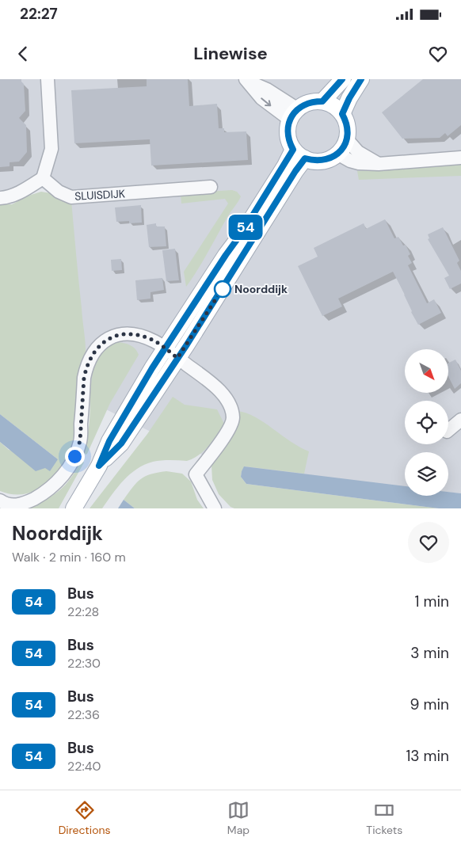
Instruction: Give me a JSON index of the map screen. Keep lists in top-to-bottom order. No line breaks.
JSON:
{"streets":{"street":["SLUISDIJK"]},"places":["Noorddijk"],"lines":["bus line 54"],"north":"bottom right","page":{"status":"22:27","header":"Linewise","on_map":"54","heading":["Noorddijk","Walk · 2 min · 160 m"],"list":[{"mark":"54","name":"Bus","note":"22:28","value":"1 min"},{"mark":"54","name":"Bus","note":"22:30","value":"3 min"},{"mark":"54","name":"Bus","note":"22:36","value":"9 min"},{"mark":"54","name":"Bus","note":"22:40","value":"13 min"}],"tabs":["Directions","Map","Tickets"]}}
